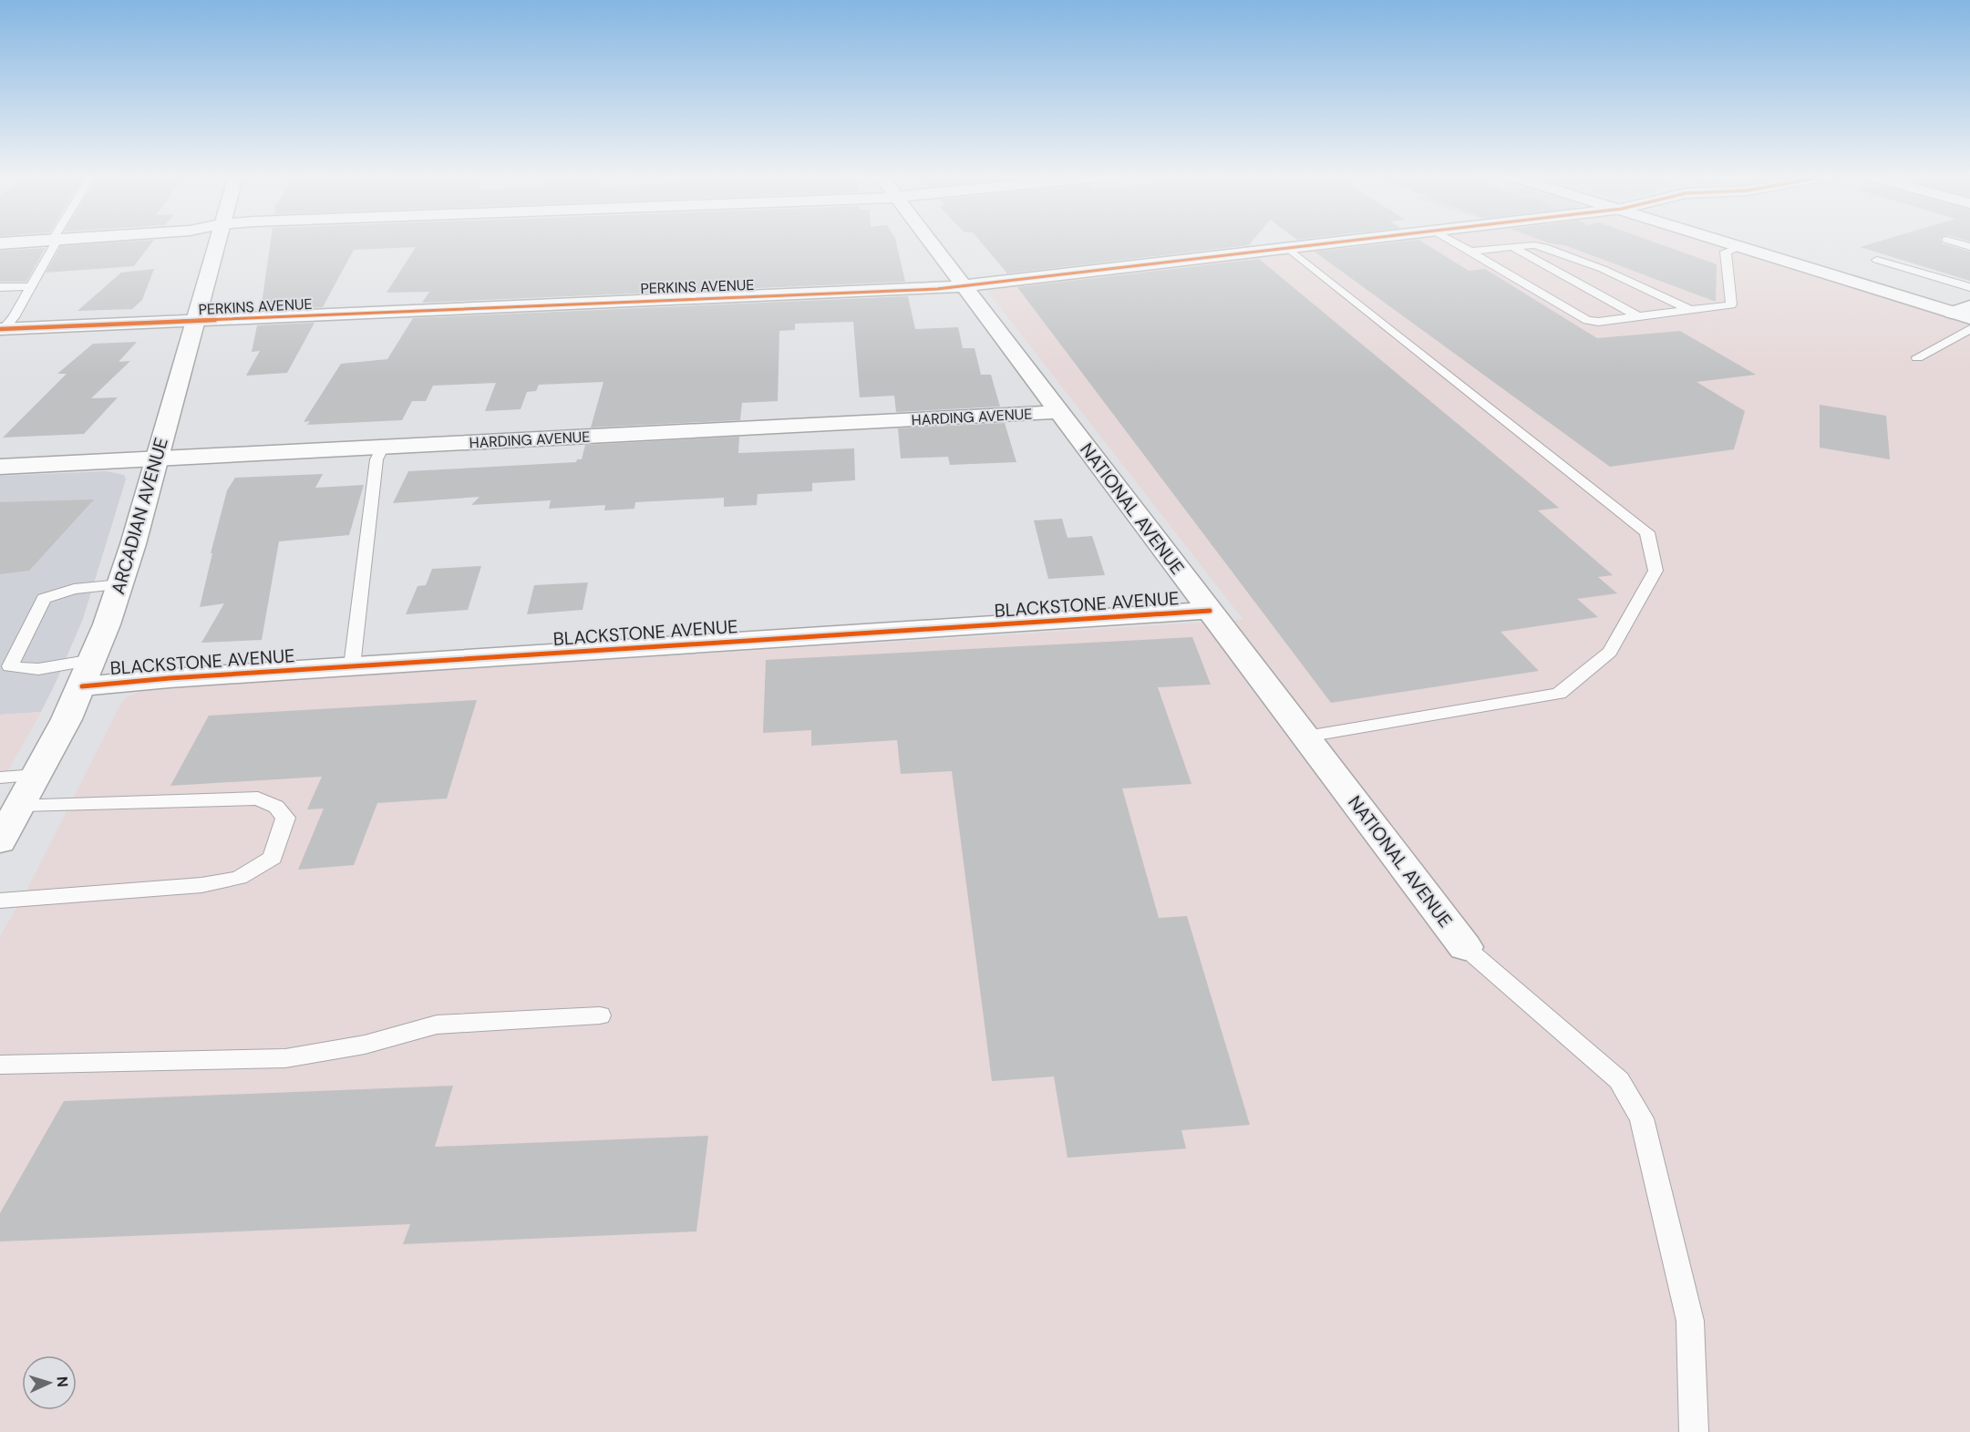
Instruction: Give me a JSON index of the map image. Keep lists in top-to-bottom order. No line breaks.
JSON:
{"streets":{"street":["PERKINS AVENUE","HARDING AVENUE","NATIONAL AVENUE","ARCADIAN AVENUE","BLACKSTONE AVENUE"]},"crossings":[["PERKINS AVENUE","NATIONAL AVENUE"],["PERKINS AVENUE","ARCADIAN AVENUE"],["HARDING AVENUE","NATIONAL AVENUE"],["HARDING AVENUE","ARCADIAN AVENUE"],["NATIONAL AVENUE","BLACKSTONE AVENUE"],["ARCADIAN AVENUE","BLACKSTONE AVENUE"]],"north":"right"}
